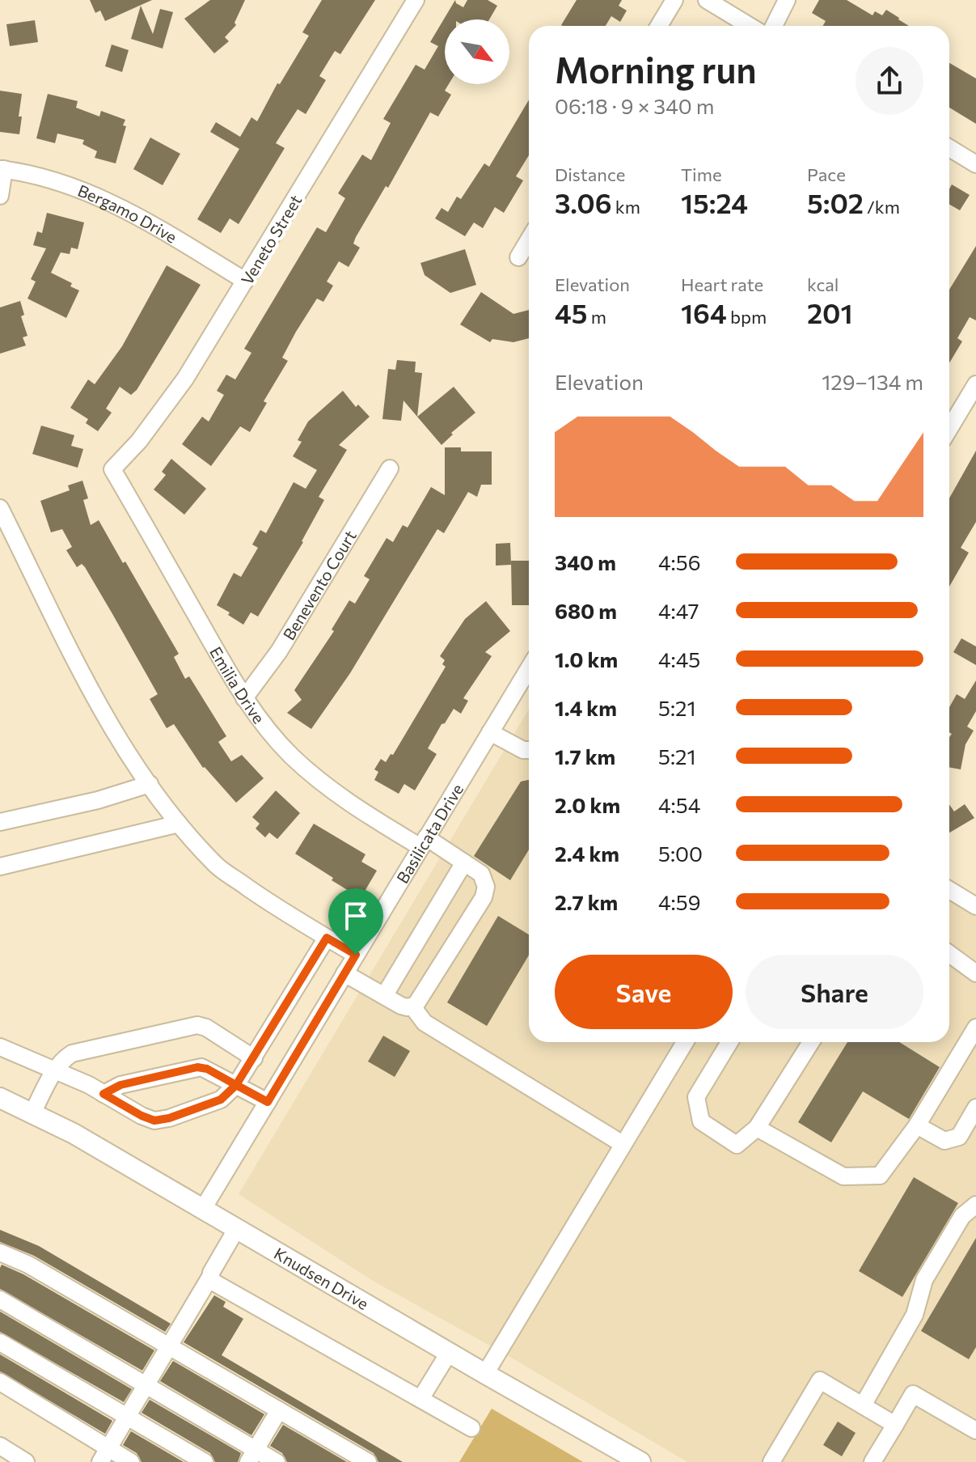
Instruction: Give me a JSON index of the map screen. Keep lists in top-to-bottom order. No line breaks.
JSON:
{"streets":{"main road":["Knudsen Drive"],"street":["Bergamo Drive","Veneto Street","Benevento Court","Emilia Drive","Basilicata Drive"]},"crossings":[["Bergamo Drive","Veneto Street"],["Veneto Street","Emilia Drive"],["Benevento Court","Emilia Drive"],["Emilia Drive","Basilicata Drive"],["Basilicata Drive","Knudsen Drive"]],"north":"bottom right","page":{"heading":["Morning run","06:18 · 9 × 340 m"],"stats":[["Distance","3.06 km"],["Time","15:24"],["Pace","5:02 /km"],["Elevation","45 m"],["Heart rate","164 bpm"],["kcal","201"]],"chart":["Elevation","129–134 m"],"list":[{"name":"340 m","note":"4:56"},{"name":"680 m","note":"4:47"},{"name":"1.0 km","note":"4:45"},{"name":"1.4 km","note":"5:21"},{"name":"1.7 km","note":"5:21"},{"name":"2.0 km","note":"4:54"},{"name":"2.4 km","note":"5:00"},{"name":"2.7 km","note":"4:59"}],"buttons":["Save","Share"]}}
